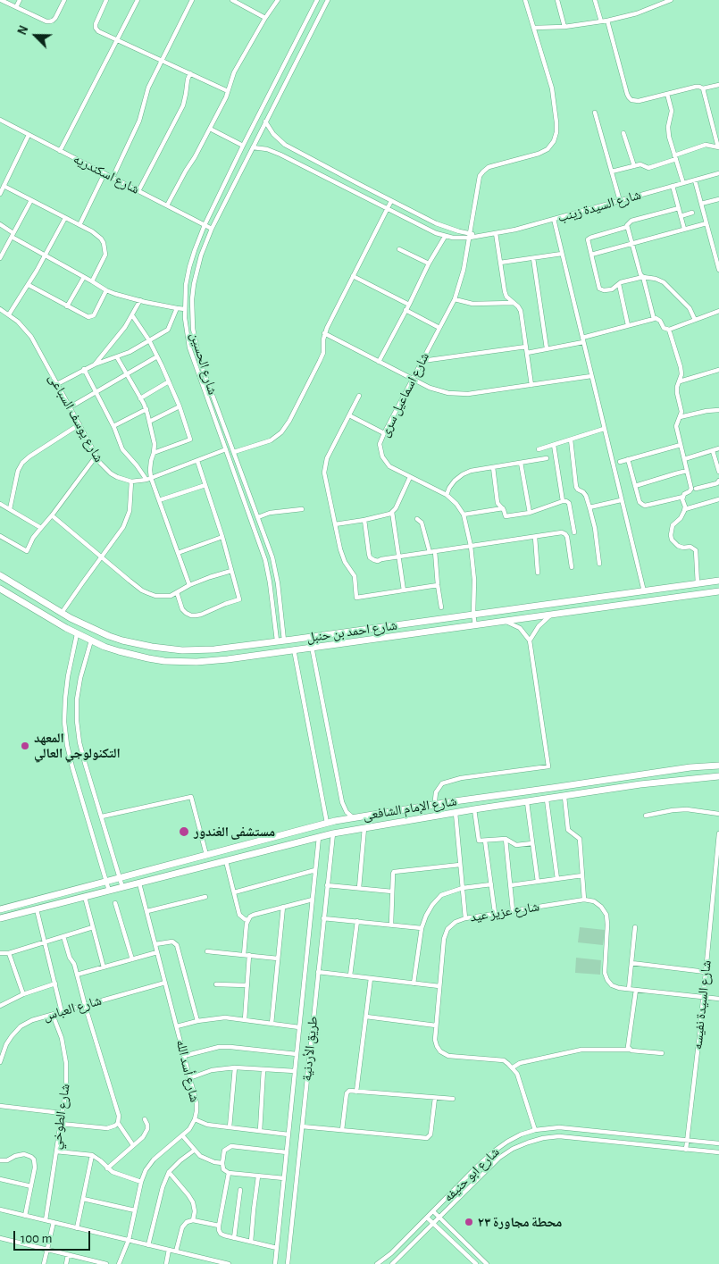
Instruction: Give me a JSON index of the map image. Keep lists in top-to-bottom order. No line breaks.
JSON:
{"streets":{"street":["شارع اسكندريه","شارع السيدة زينب","شارع الحسين","شارع اسماعيل سرى","شارع يوسف السباعى","شارع احمد بن حنبل","شارع الإمام الشافعى","شارع عزيز عيد","شارع السيدة نفيسه","شارع العباس","طريق الأردنية","شارع أسد الله","شارع الطوخي","شارع ابو حنيفه"]},"crossings":[["شارع اسكندريه","شارع الحسين"],["شارع السيدة زينب","شارع الحسين"],["شارع السيدة زينب","شارع اسماعيل سرى"],["شارع الحسين","شارع يوسف السباعى"],["شارع الحسين","شارع احمد بن حنبل"],["شارع اسماعيل سرى","شارع احمد بن حنبل"],["شارع الإمام الشافعى","طريق الأردنية"],["شارع الإمام الشافعى","شارع أسد الله"],["شارع السيدة نفيسه","شارع ابو حنيفه"],["شارع العباس","شارع أسد الله"],["شارع العباس","شارع الطوخي"]],"places":["المعهد التكنولوجي العالي","مستشفى الغندور","محطة مجاورة ٢٣"],"scale_bar":"100 m","north":"top left"}
